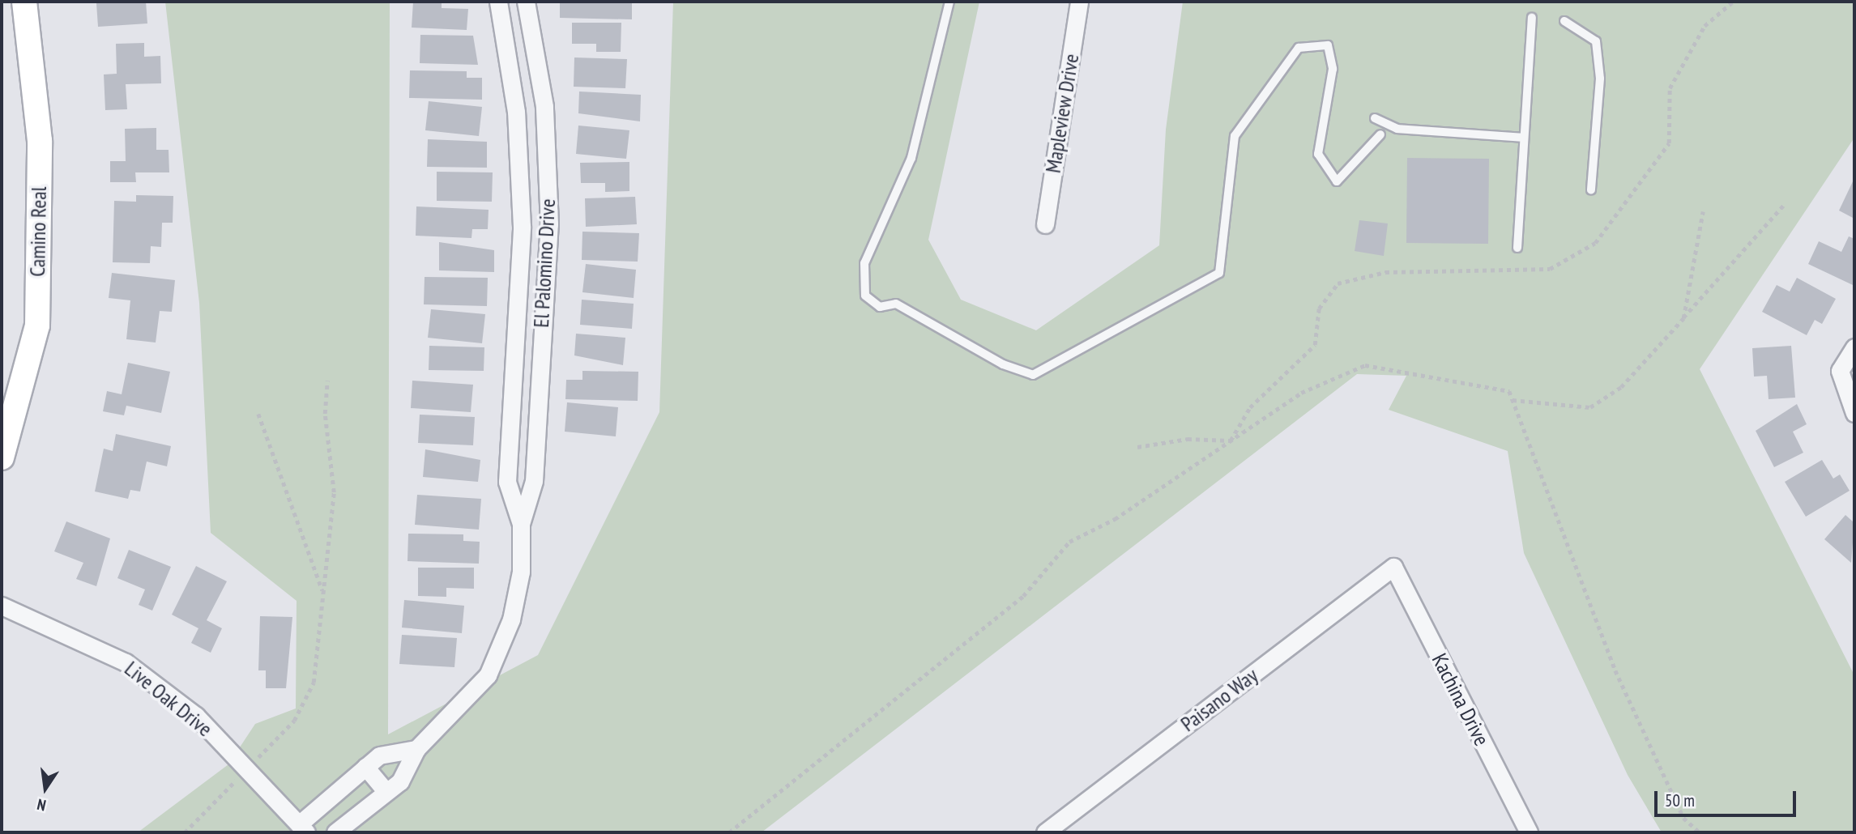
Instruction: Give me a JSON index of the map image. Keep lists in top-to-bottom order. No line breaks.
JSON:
{"streets":{"main road":["Camino Real"],"street":["Mapleview Drive","El Palomino Drive","Live Oak Drive","Paisano Way","Kachina Drive"]},"crossings":[["Paisano Way","Kachina Drive"]],"scale_bar":"50 m","north":"bottom"}
